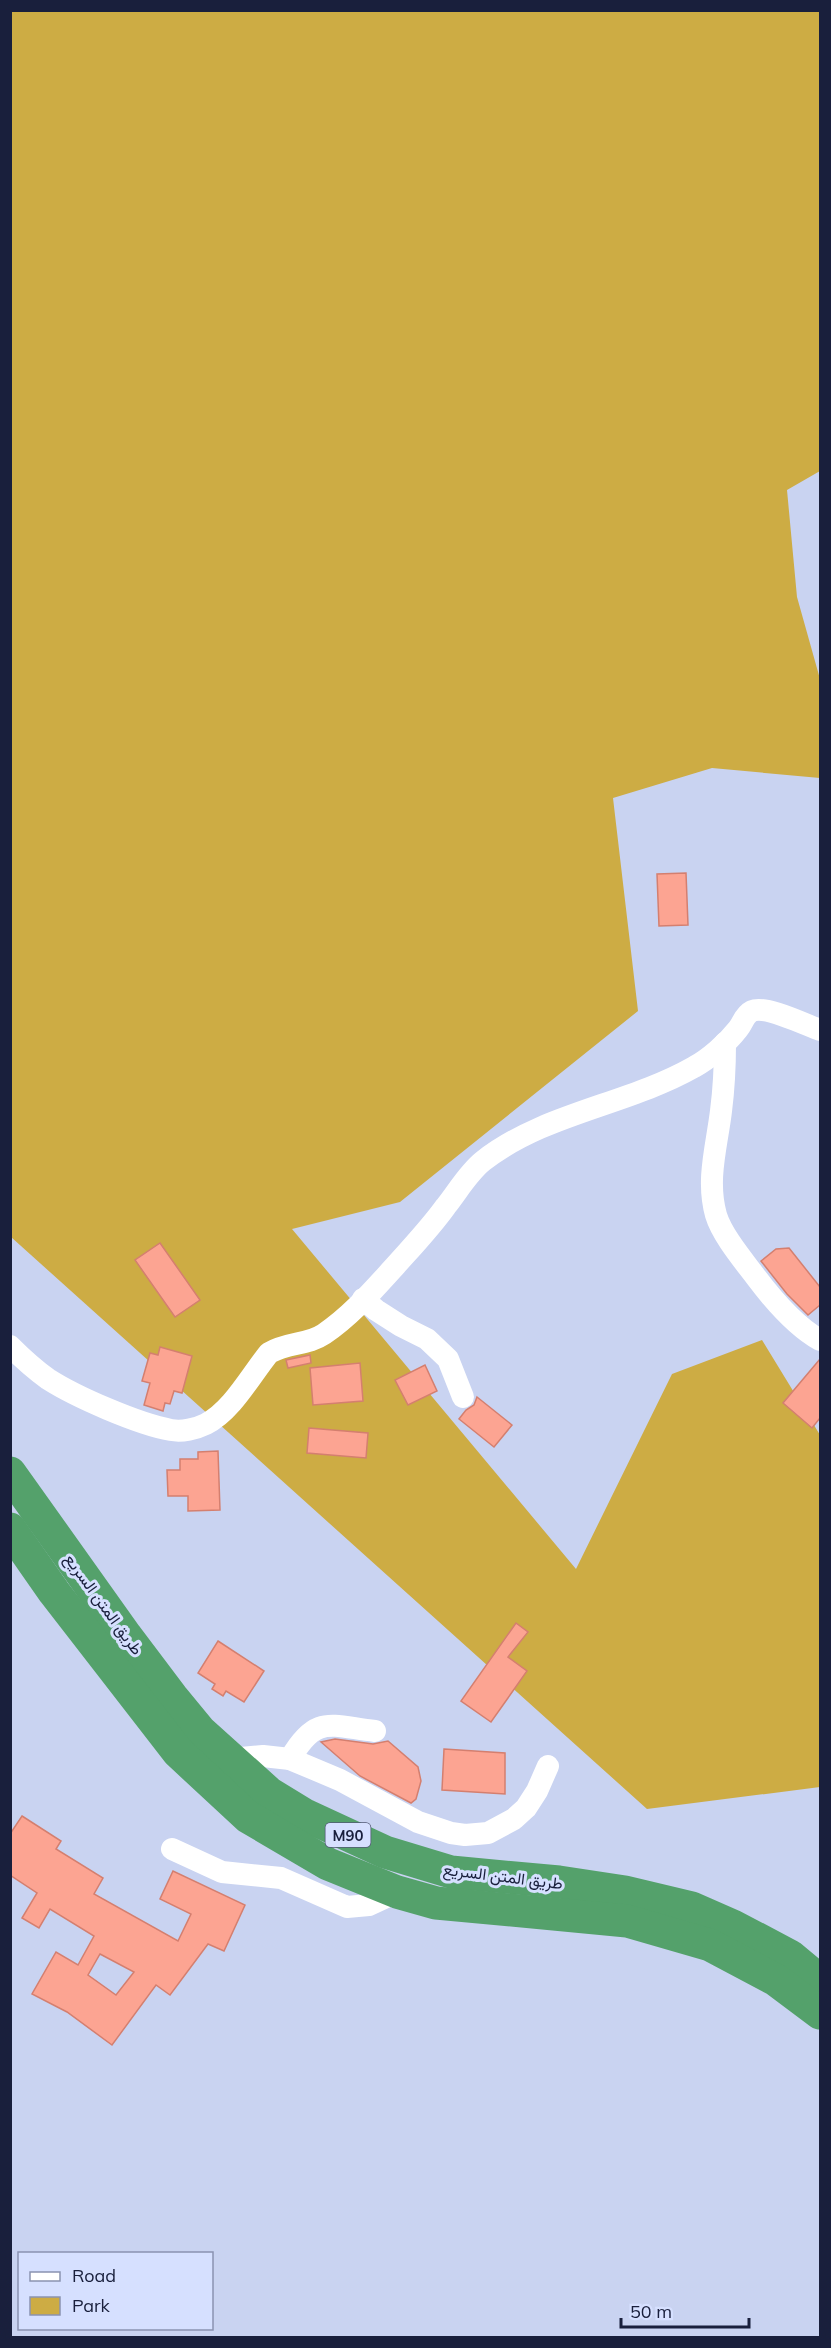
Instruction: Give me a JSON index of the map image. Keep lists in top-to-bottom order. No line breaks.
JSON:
{"streets":{"highway":["طريق المتن السريع","M90"]},"legend":["Road","Park"],"scale_bar":"50 m"}
